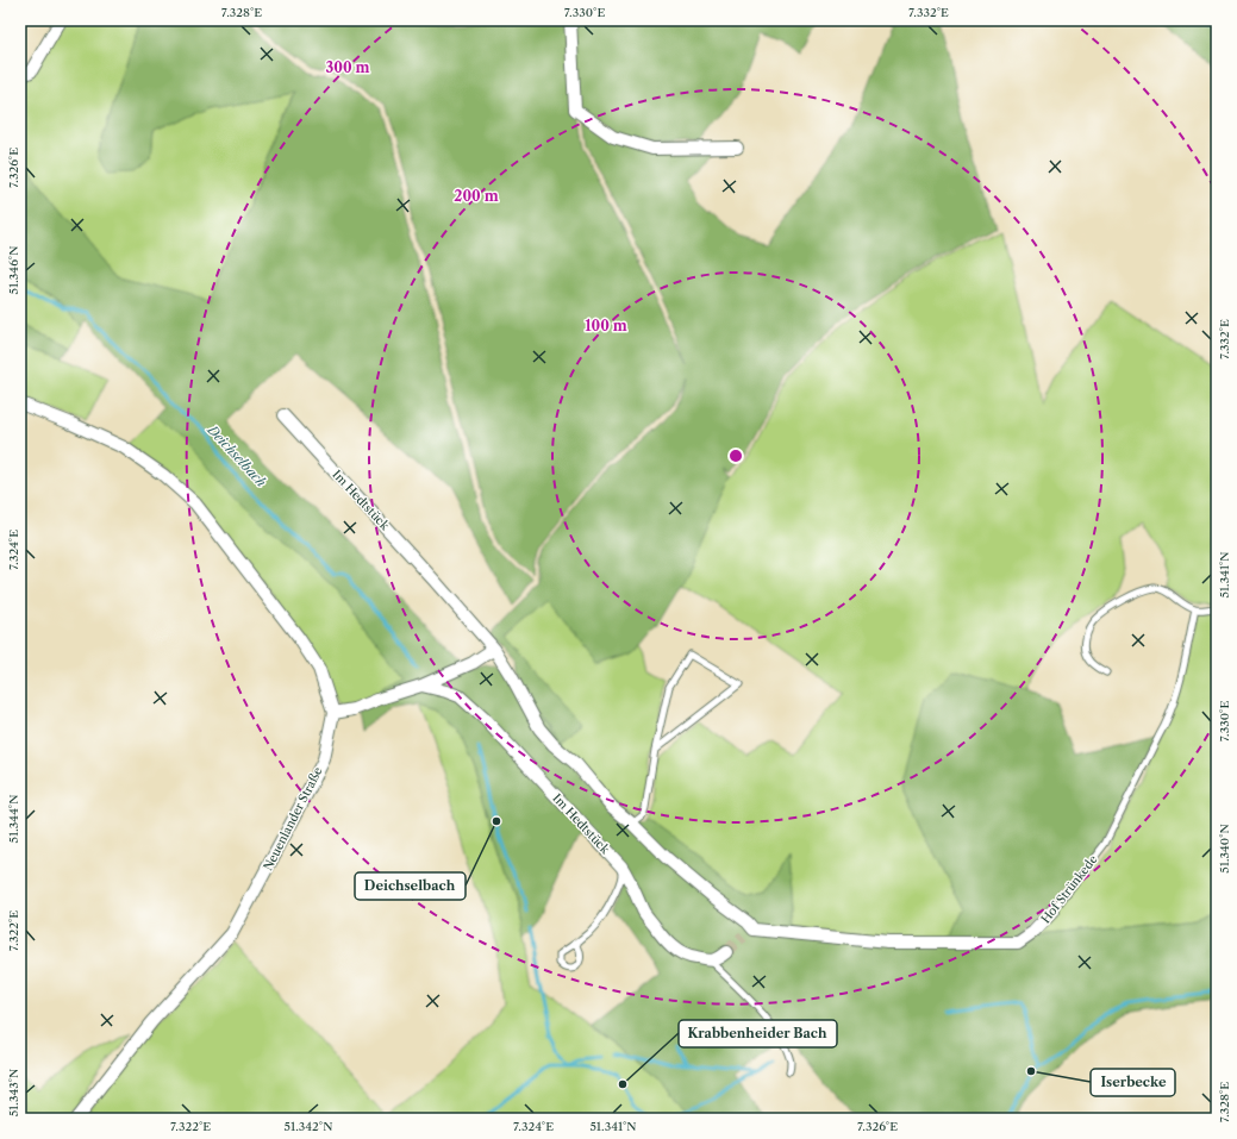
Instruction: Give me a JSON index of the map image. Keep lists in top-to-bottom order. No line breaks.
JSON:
{"streets":{"street":["Im Hedtstück","Neuenlander Straße","Hof Strünkede"]},"crossings":[["Im Hedtstück","Hof Strünkede"]],"water":["Deichselbach"],"places":["Deichselbach","Iserbecke","Krabbenheider Bach"],"coordinates":["7.328°E","7.330°E","7.332°E","7.326°E","51.346°N","7.324°E","51.341°N","51.344°N","51.340°N","7.322°E","51.343°N","51.342°N"],"rings":["300 m","200 m","100 m"]}
